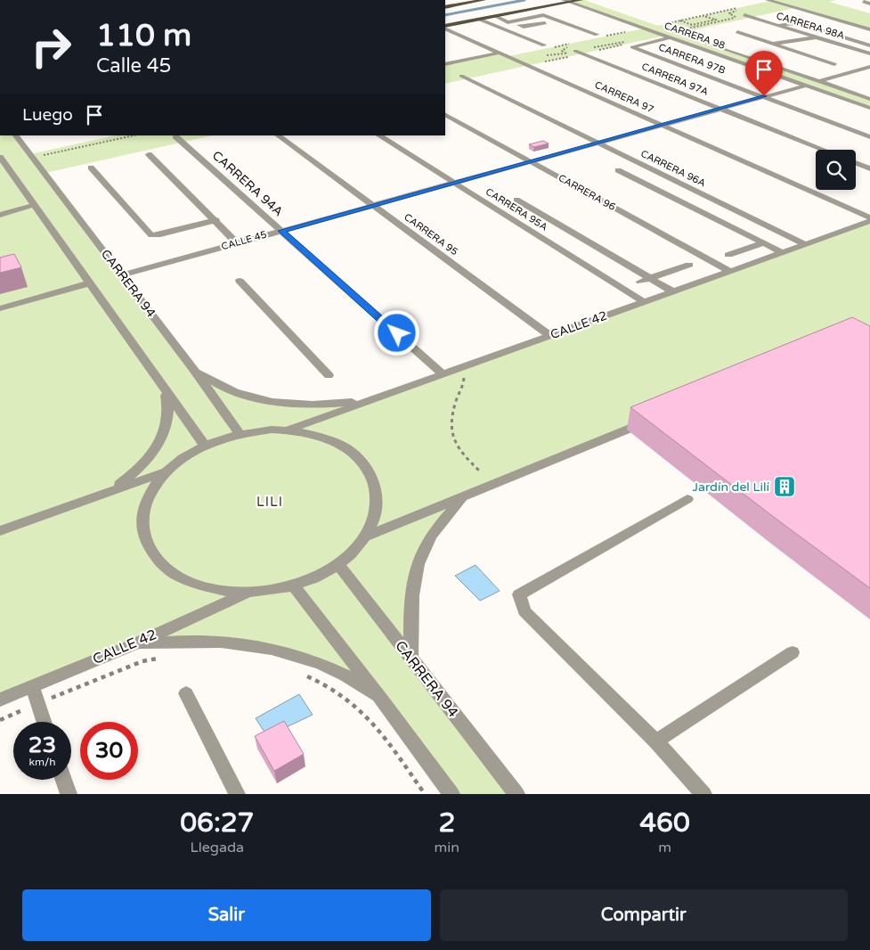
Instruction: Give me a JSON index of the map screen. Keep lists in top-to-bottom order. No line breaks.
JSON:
{"streets":{"street":["CARRERA 98A","CARRERA 98","CARRERA 97B","CARRERA 97A","CARRERA 97","CARRERA 96A","CARRERA 94A","CARRERA 96","CARRERA 95A","CARRERA 95","CALLE 45","CARRERA 94","CALLE 42"]},"crossings":[["CARRERA 98","CALLE 45"],["CARRERA 97B","CALLE 45"],["CARRERA 97A","CALLE 45"],["CARRERA 97","CALLE 45"],["CARRERA 96A","CALLE 45"],["CARRERA 96A","CALLE 42"],["CARRERA 94A","CALLE 45"],["CARRERA 94A","CALLE 42"],["CARRERA 96","CALLE 45"],["CARRERA 96","CALLE 42"],["CARRERA 95A","CALLE 45"],["CARRERA 95A","CALLE 42"],["CARRERA 95","CALLE 45"],["CARRERA 95","CALLE 42"],["CALLE 45","CARRERA 94"]],"districts":["LILI"],"places":{"building":["Jardín del Lilí"]},"page":{"turn":["110 m","Calle 45"],"then":"Luego","speed":"23 km/h","limit":"30","eta":["06:27","Llegada","2","min","460","m"],"buttons":["Salir","Compartir"]}}
